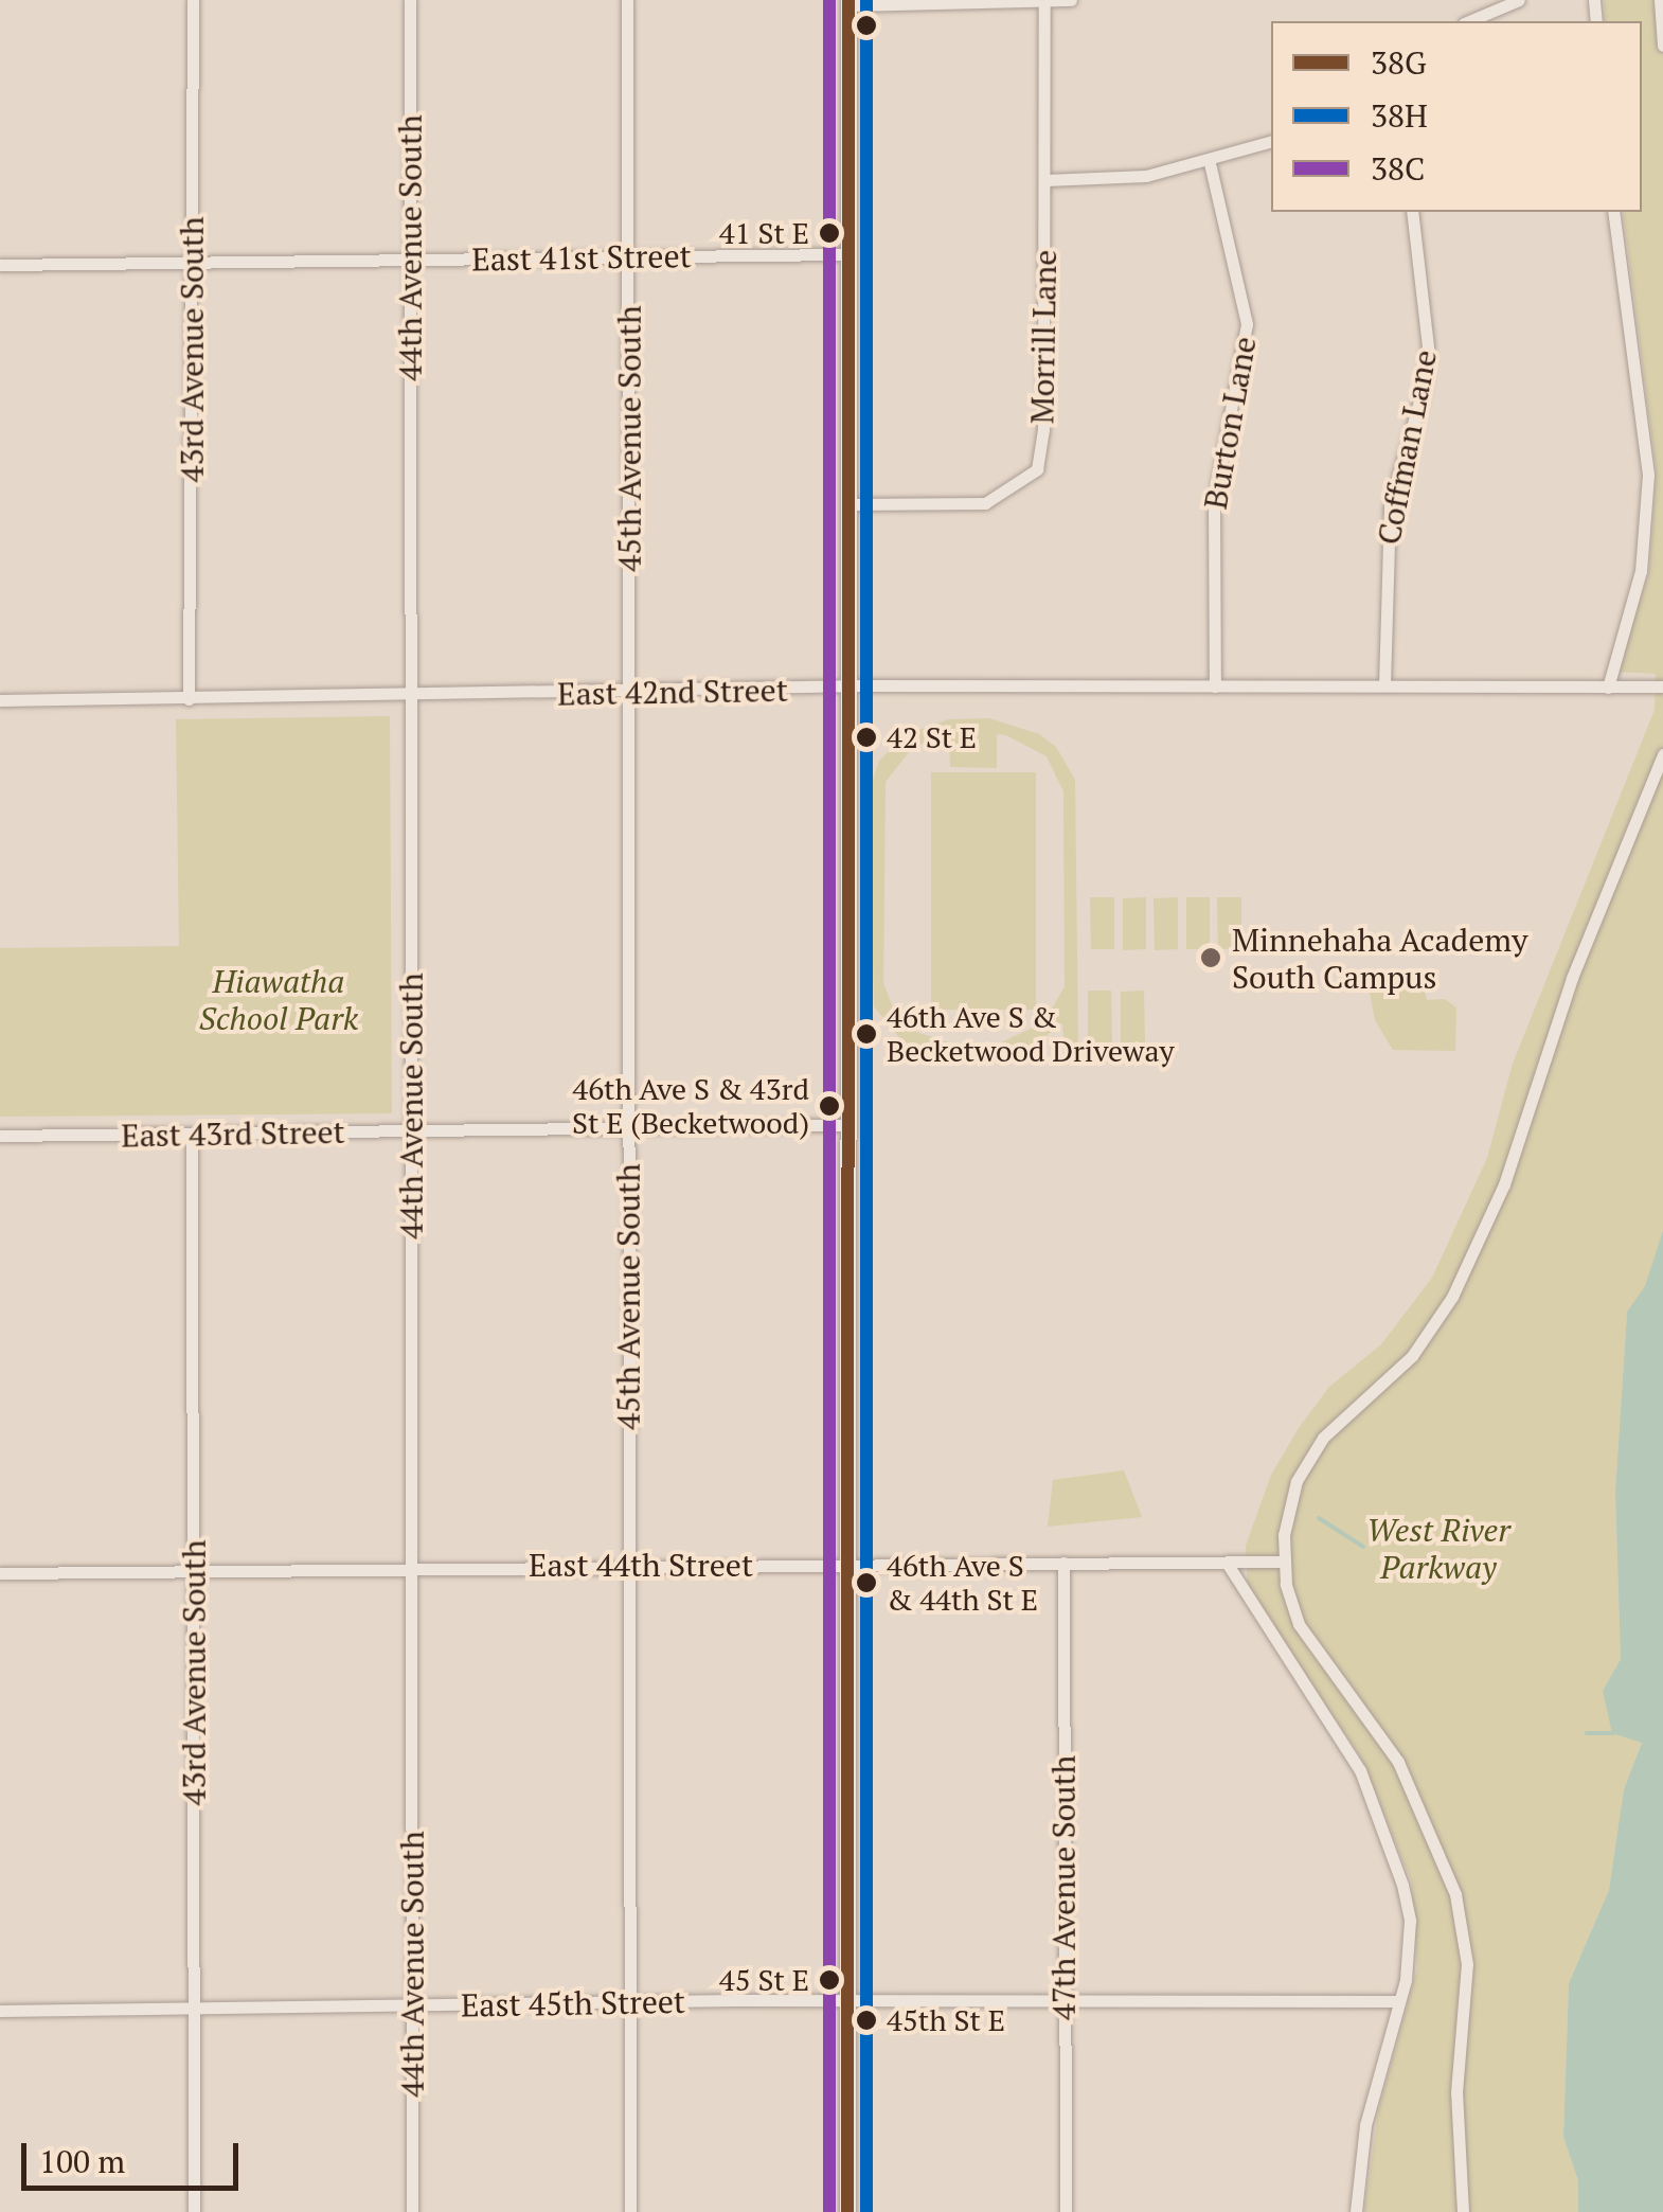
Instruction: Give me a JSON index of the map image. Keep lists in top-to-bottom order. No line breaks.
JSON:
{"streets":{"street":["44th Avenue South","East 41st Street","Morrill Lane","43rd Avenue South","Burton Lane","45th Avenue South","Coffman Lane","East 42nd Street","East 43rd Street","East 44th Street","47th Avenue South","East 45th Street"]},"crossings":[["44th Avenue South","East 41st Street"],["44th Avenue South","East 42nd Street"],["44th Avenue South","East 43rd Street"],["44th Avenue South","East 44th Street"],["44th Avenue South","East 45th Street"],["East 41st Street","43rd Avenue South"],["East 41st Street","45th Avenue South"],["43rd Avenue South","East 42nd Street"],["43rd Avenue South","East 43rd Street"],["43rd Avenue South","East 44th Street"],["43rd Avenue South","East 45th Street"],["Burton Lane","East 42nd Street"],["45th Avenue South","East 42nd Street"],["45th Avenue South","East 43rd Street"],["45th Avenue South","East 44th Street"],["45th Avenue South","East 45th Street"],["Coffman Lane","East 42nd Street"],["East 44th Street","47th Avenue South"],["47th Avenue South","East 45th Street"]],"parks":["Hiawatha School Park","West River Parkway"],"places":["41 St E","42 St E","Minnehaha Academy South Campus","46th Ave S & Becketwood Driveway","46th Ave S & 43rd St E (Becketwood)","46th Ave S & 44th St E","45 St E","45th St E"],"lines":["transit line 38G","transit line 38H","transit line 38C"],"legend":["38G","38H","38C"],"scale_bar":"100 m"}
